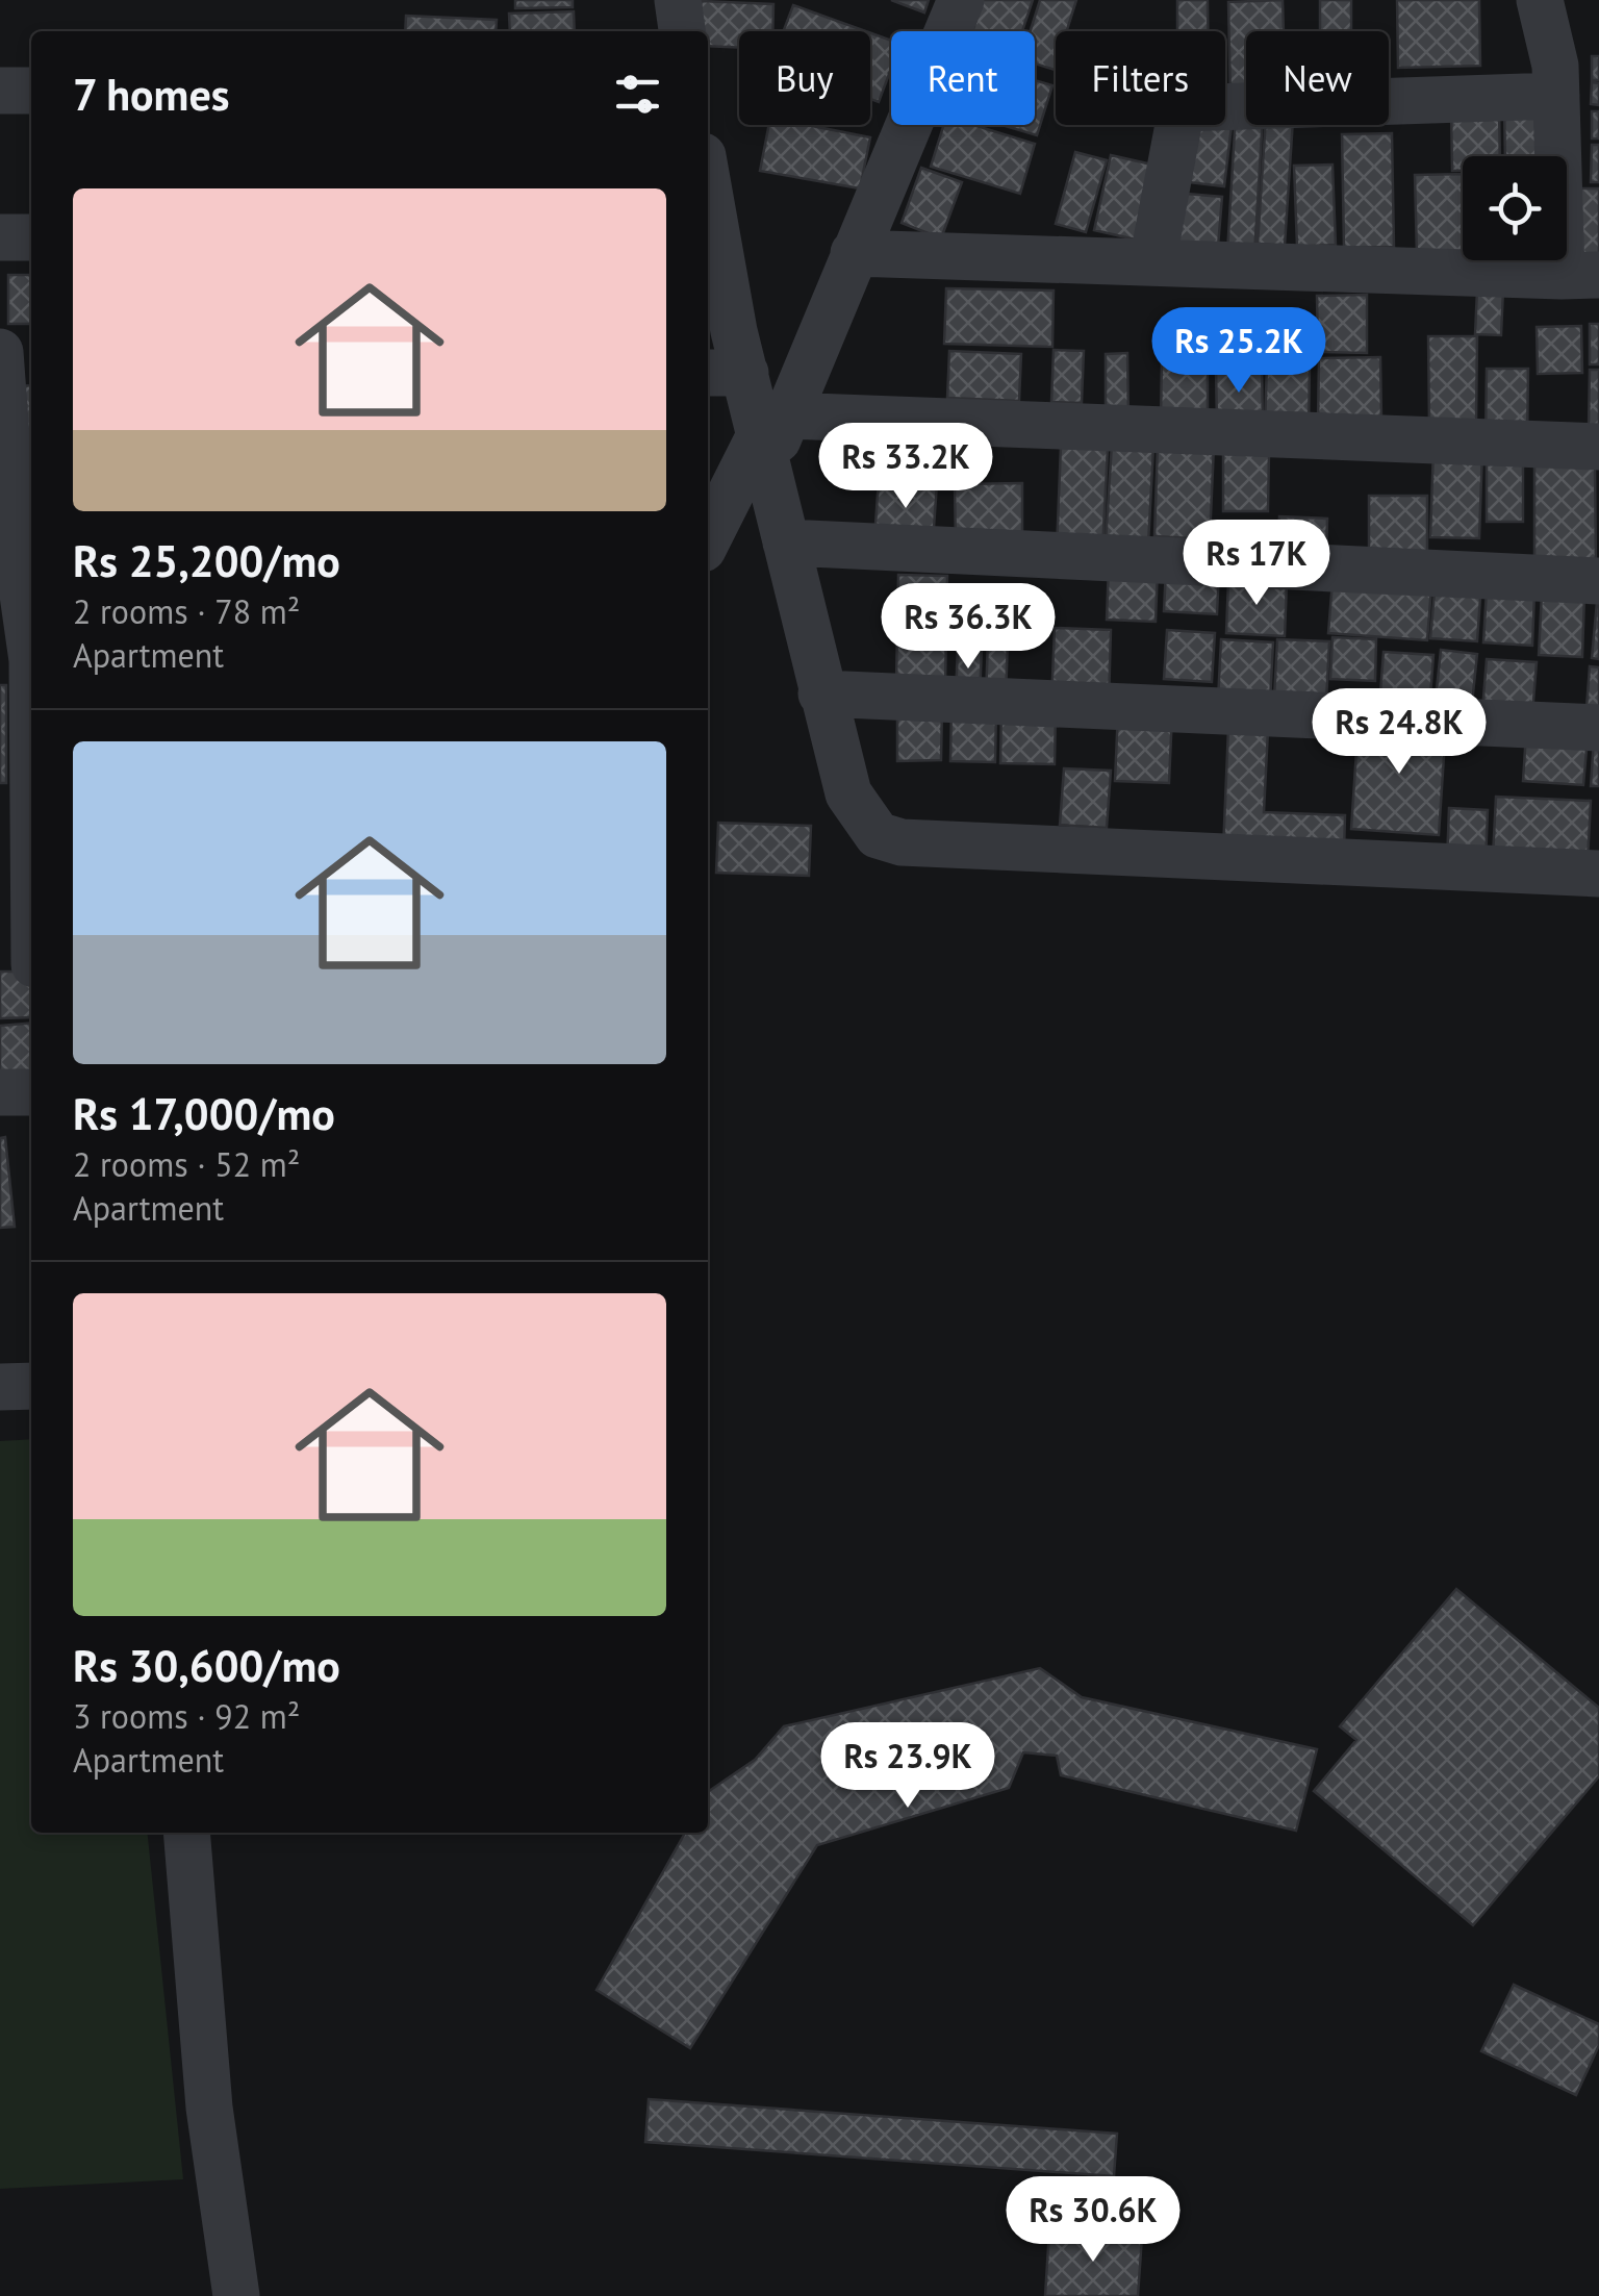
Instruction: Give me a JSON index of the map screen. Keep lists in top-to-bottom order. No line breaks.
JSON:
{"page":{"chip":["Buy","Rent","Filters","New"],"heading":"7 homes","list":[{"name":"Rs 25,200/mo","note":"2 rooms · 78 m² · Apartment"},{"name":"Rs 17,000/mo","note":"2 rooms · 52 m² · Apartment"},{"name":"Rs 30,600/mo","note":"3 rooms · 92 m² · Apartment"}],"price":["Rs 25.2K","Rs 33.2K","Rs 17K","Rs 36.3K","Rs 24.8K","Rs 23.9K","Rs 30.6K"]}}
